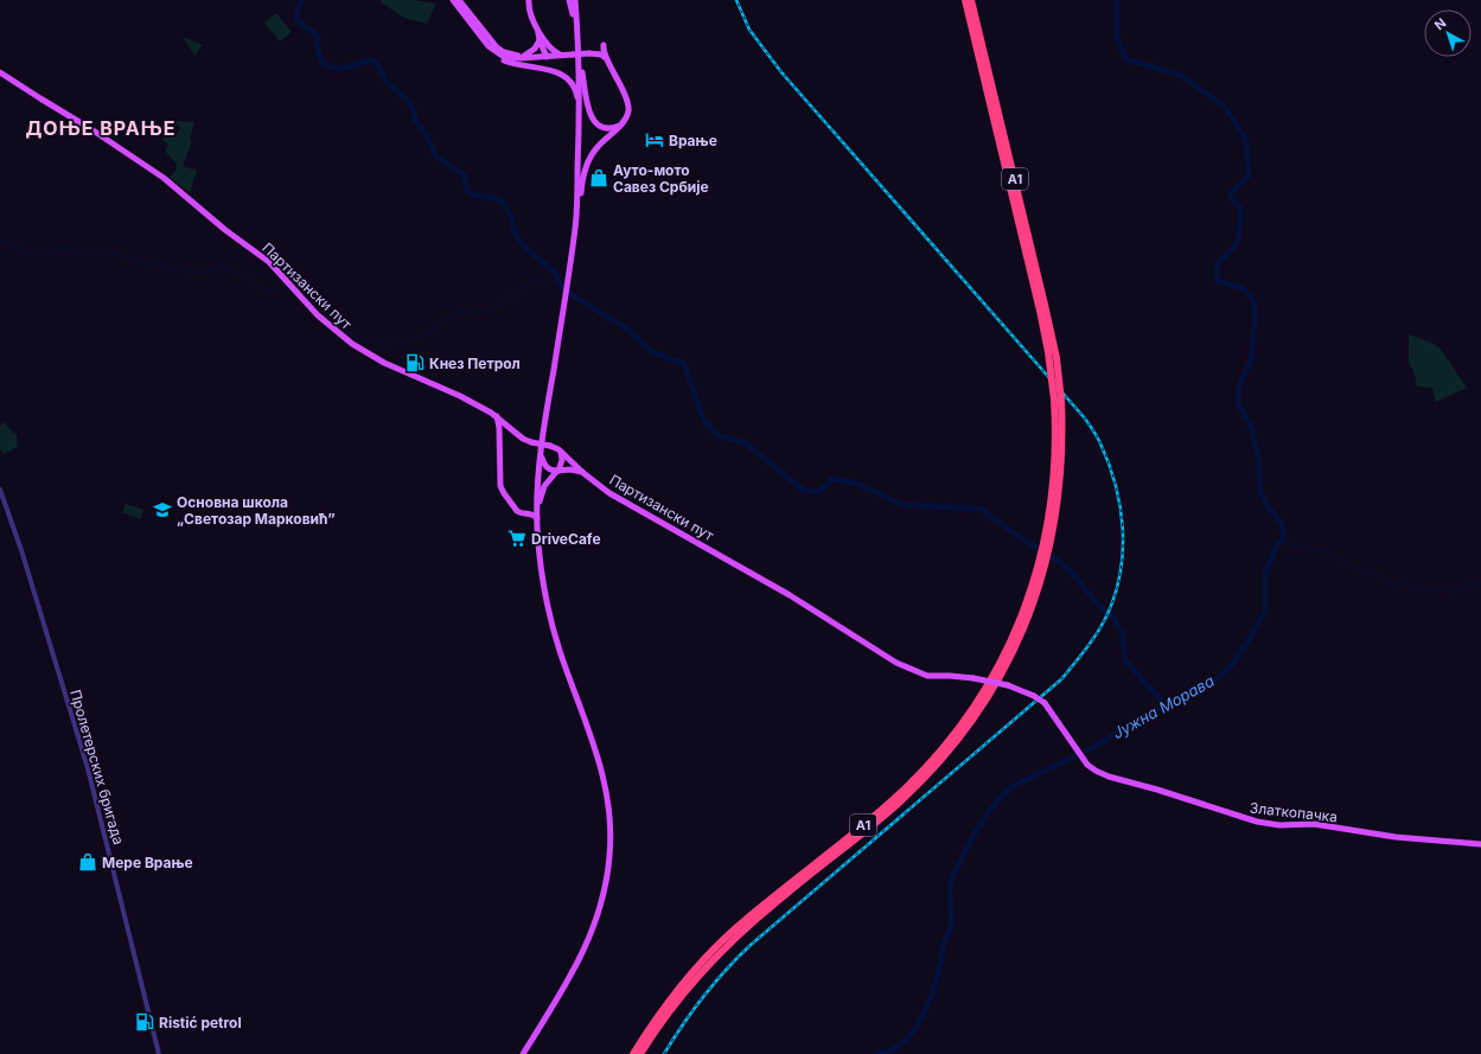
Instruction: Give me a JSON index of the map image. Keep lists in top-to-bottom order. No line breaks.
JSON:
{"streets":{"highway":["A1"],"main road":["Партизански пут","Златкопачка"],"street":["Пролетерских бригада"]},"crossings":[["Партизански пут","Златкопачка"]],"districts":["ДОЊЕ ВРАЊЕ"],"water":["Јужна Морава"],"places":{"hotel":["Врање"],"shop":["Ауто-мото Савез Србије","Мере Врање"],"fuel station":["Кнез Петрол","Ristić petrol"],"school or university":["Основна школа „Светозар Марковић”"],"supermarket":["DriveCafe"]},"north":"top left"}
